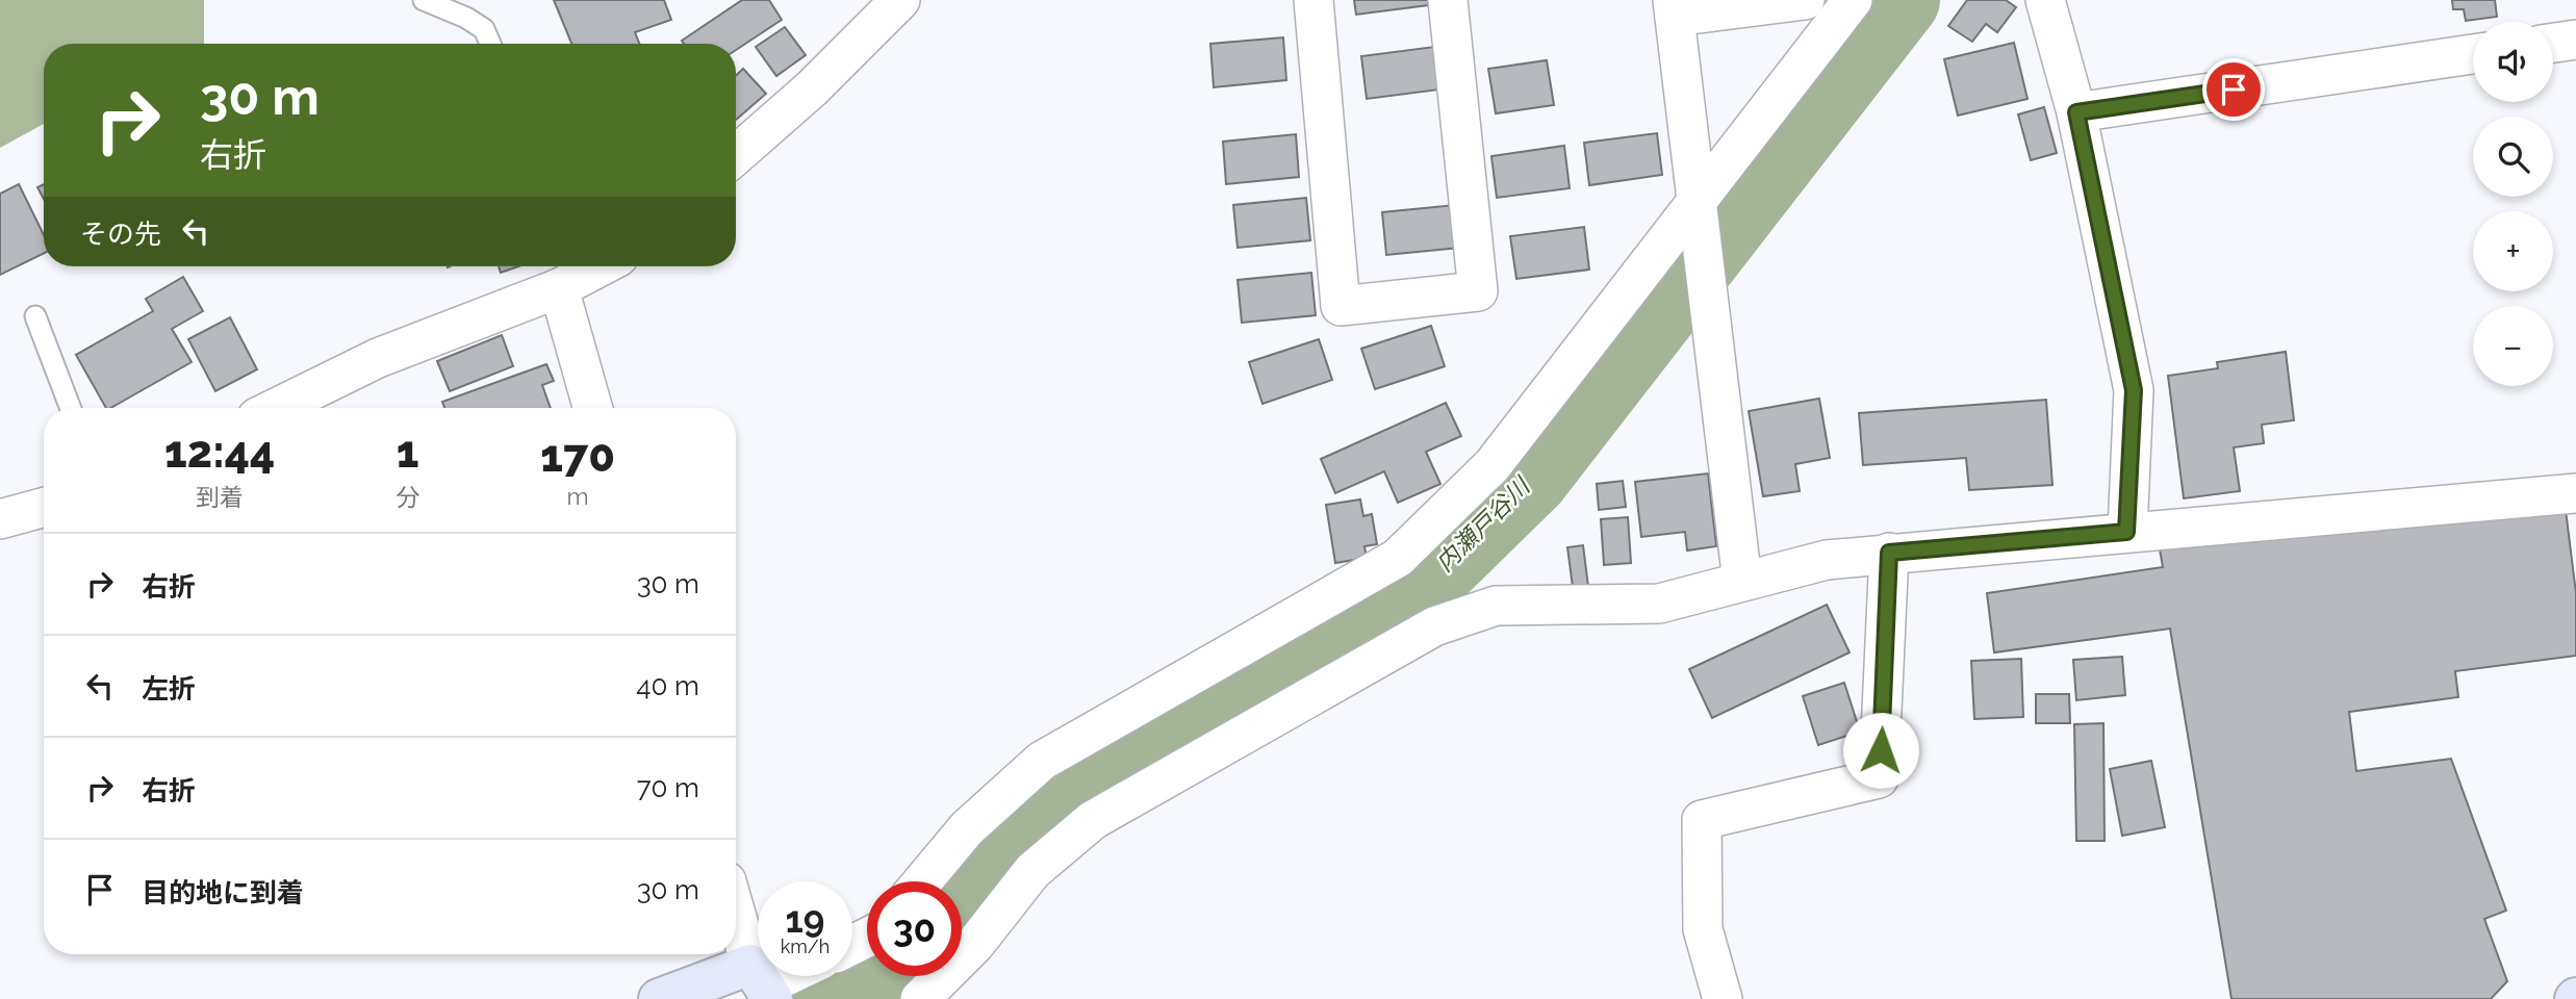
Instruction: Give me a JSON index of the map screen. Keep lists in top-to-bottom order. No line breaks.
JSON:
{"water":["内瀬戸谷川"],"page":{"map_buttons":["+","−"],"turn":["30 m","右折"],"then":"その先","eta":["12:44","到着","1","分","170","m"],"list":[{"name":"右折","value":"30 m"},{"name":"左折","value":"40 m"},{"name":"右折","value":"70 m"},{"name":"目的地に到着","value":"30 m"}],"speed":"19 km/h","limit":"30"}}
